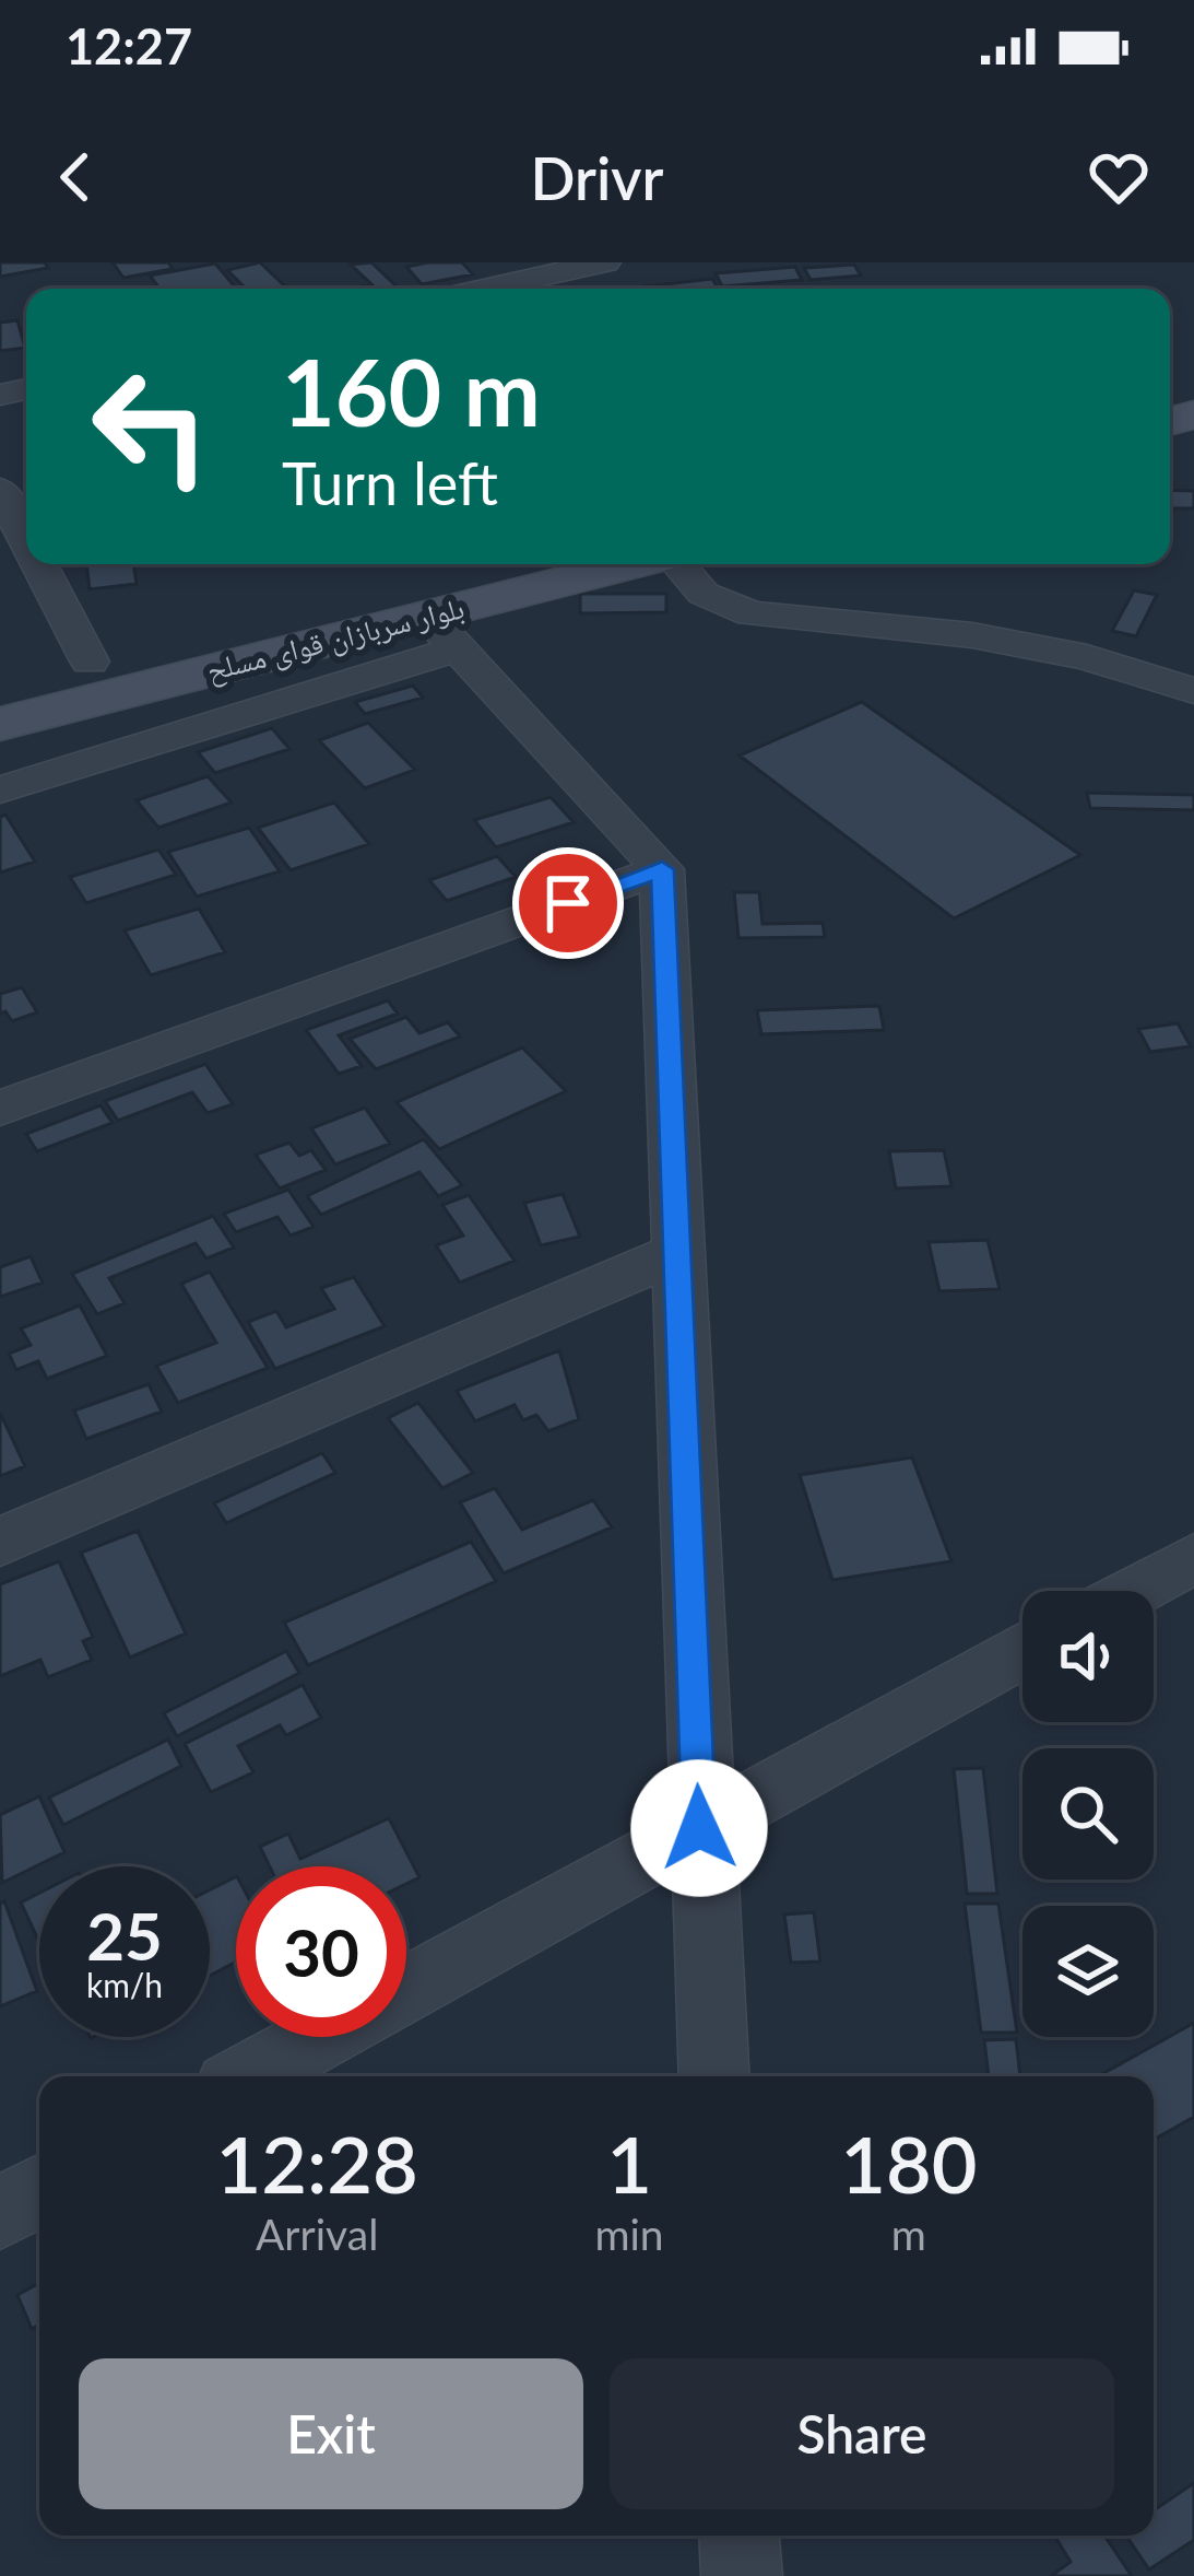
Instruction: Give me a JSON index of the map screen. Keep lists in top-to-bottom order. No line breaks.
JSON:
{"streets":{"main road":["بلوار سربازان قوای مسلح"]},"page":{"status":"12:27","header":"Drivr","turn":["160 m","Turn left"],"speed":"25 km/h","limit":"30","eta":["12:28","Arrival","1","min","180","m"],"buttons":["Exit","Share"]}}
